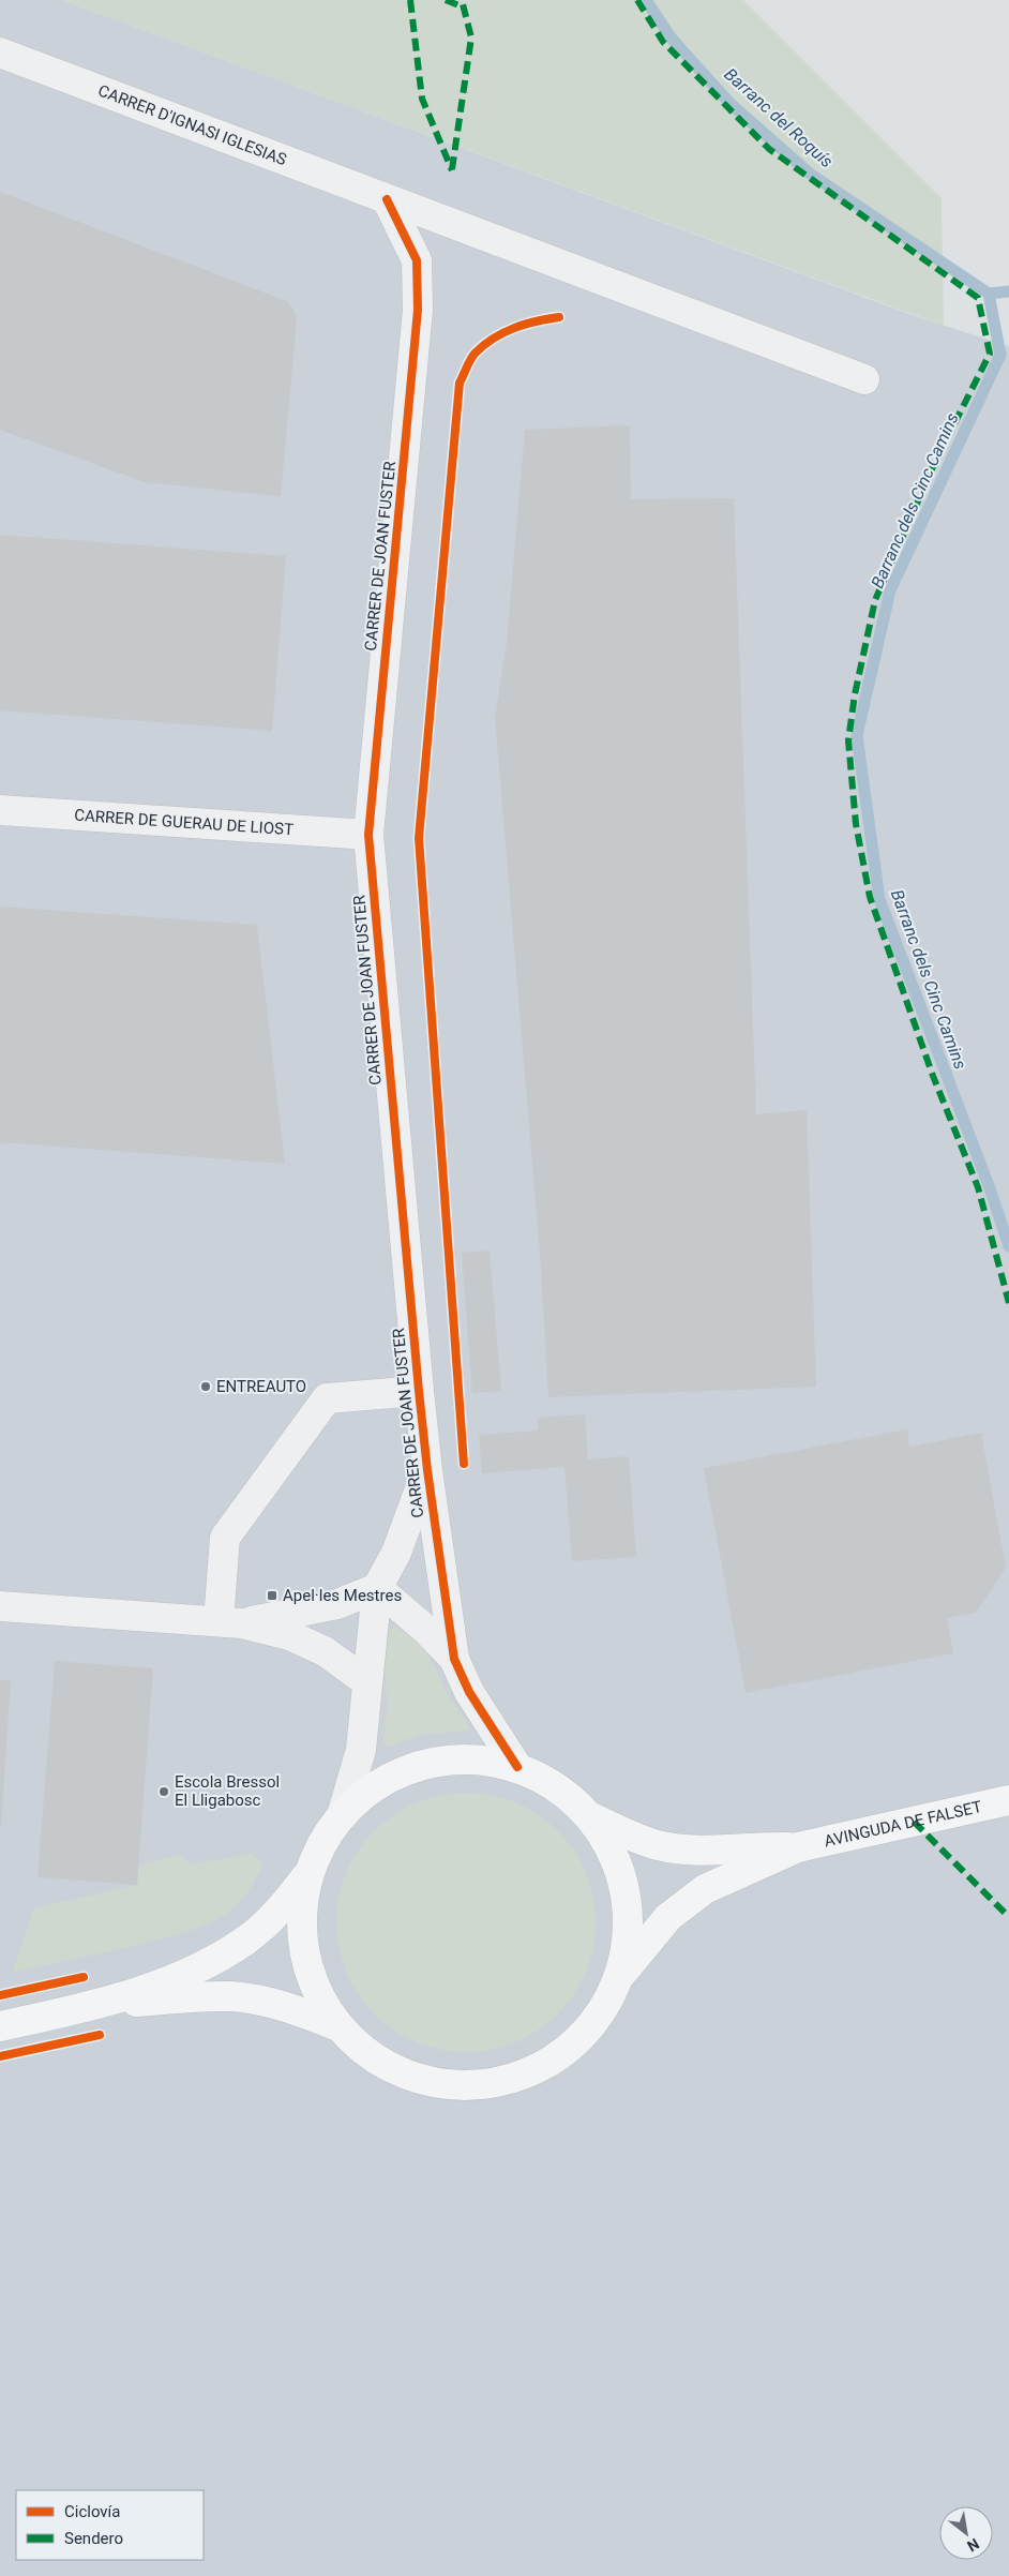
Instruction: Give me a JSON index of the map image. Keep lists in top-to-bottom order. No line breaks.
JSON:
{"streets":{"main road":["AVINGUDA DE FALSET"],"street":["CARRER D'IGNASI IGLESIAS","CARRER DE JOAN FUSTER","CARRER DE GUERAU DE LIOST"]},"crossings":[["CARRER D'IGNASI IGLESIAS","CARRER DE JOAN FUSTER"],["CARRER DE JOAN FUSTER","CARRER DE GUERAU DE LIOST"]],"water":["Barranc del Roquís","Barranc dels Cinc Camins"],"places":{"other":["ENTREAUTO","Escola Bressol El Lligabosc"],"transit":["Apel·les Mestres"]},"legend":["Ciclovía","Sendero"],"north":"bottom right"}
